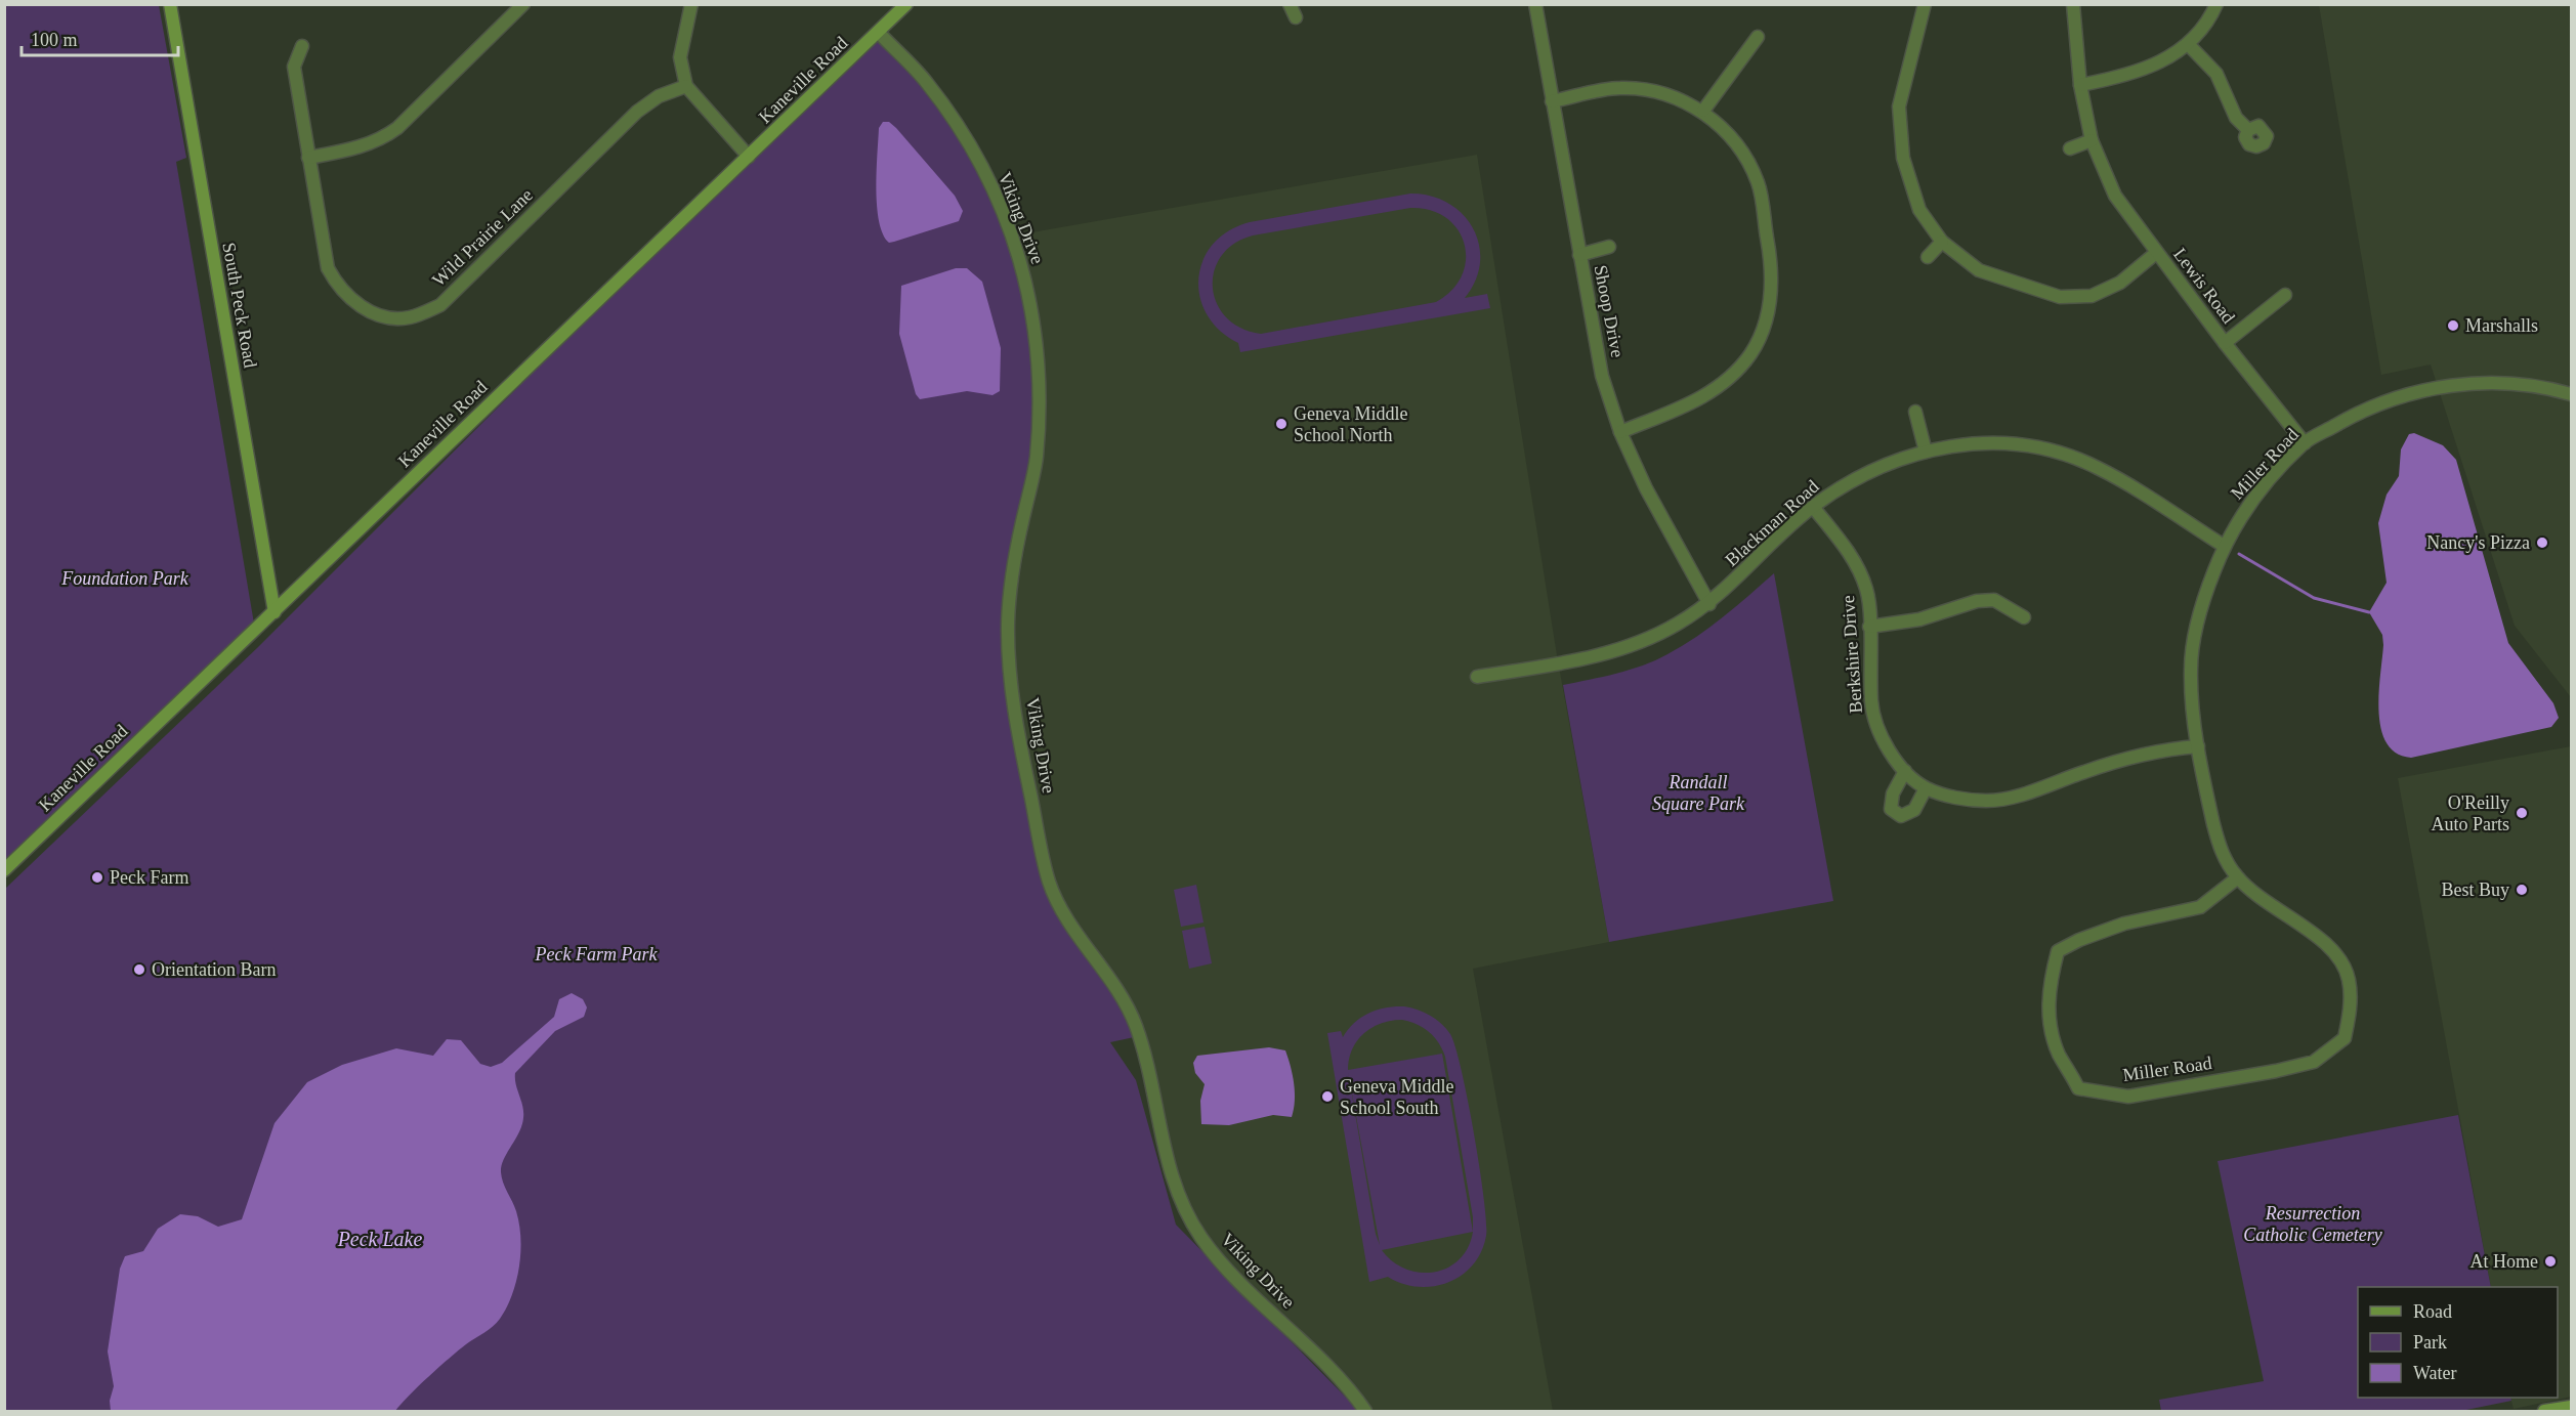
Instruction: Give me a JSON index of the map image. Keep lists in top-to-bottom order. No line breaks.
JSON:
{"streets":{"main road":["Kaneville Road","South Peck Road"],"street":["Viking Drive","Wild Prairie Lane","Lewis Road","Shoop Drive","Miller Road","Blackman Road","Berkshire Drive"]},"crossings":[["Kaneville Road","Viking Drive"],["Kaneville Road","South Peck Road"],["Lewis Road","Miller Road"],["Shoop Drive","Blackman Road"],["Miller Road","Blackman Road"],["Miller Road","Berkshire Drive"],["Blackman Road","Berkshire Drive"]],"water":["Peck Lake"],"parks":["Foundation Park","Randall Square Park","Peck Farm Park","Resurrection Catholic Cemetery"],"places":["Marshalls","Geneva Middle School North","Nancy's Pizza","O'Reilly Auto Parts","Peck Farm","Best Buy","Orientation Barn","Geneva Middle School South","At Home"],"legend":["Road","Park","Water"],"scale_bar":"100 m"}
